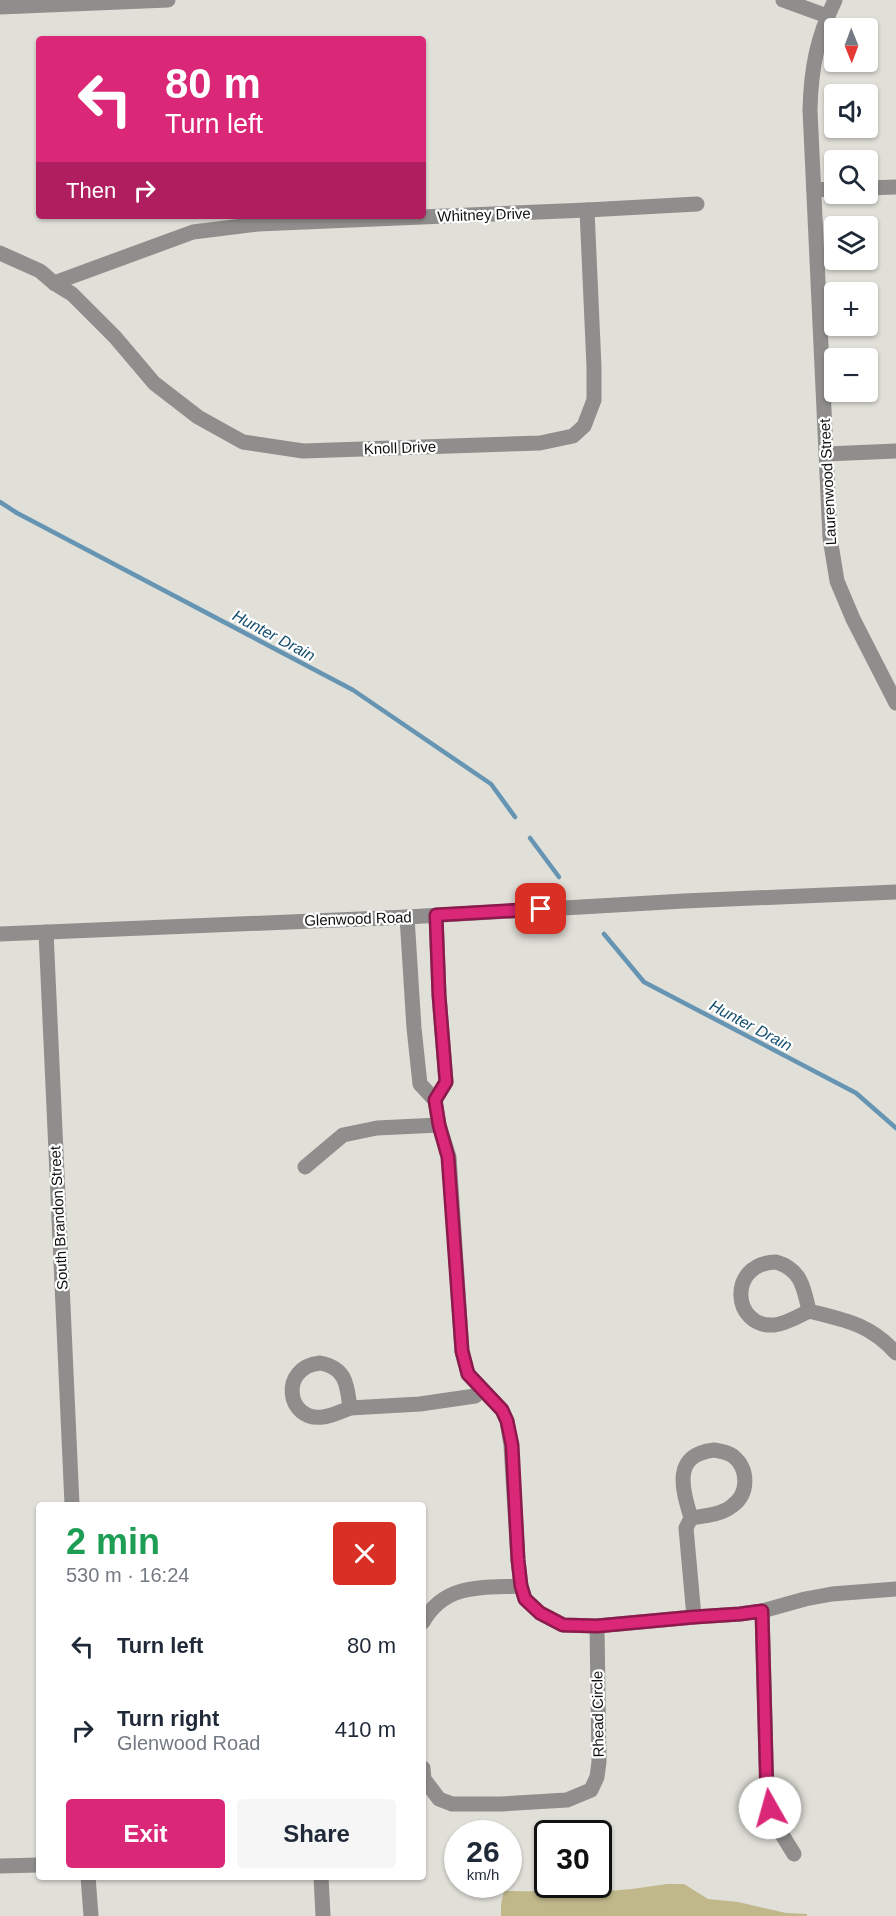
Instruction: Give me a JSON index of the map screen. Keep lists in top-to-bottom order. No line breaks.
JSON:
{"streets":{"street":["Whitney Drive","Knoll Drive","Laurenwood Street","Glenwood Road","South Brandon Street","Rhead Circle"]},"crossings":[["Whitney Drive","Knoll Drive"],["Glenwood Road","South Brandon Street"]],"water":["Hunter Drain"],"north":"bottom","page":{"map_buttons":["+","−"],"turn":["80 m","Turn left"],"then":"Then","heading":["2 min","530 m · 16:24"],"list":[{"name":"Turn left","value":"80 m"},{"name":"Turn right","note":"Glenwood Road","value":"410 m"}],"buttons":["Exit","Share"],"speed":"26 km/h","limit":"30"}}
